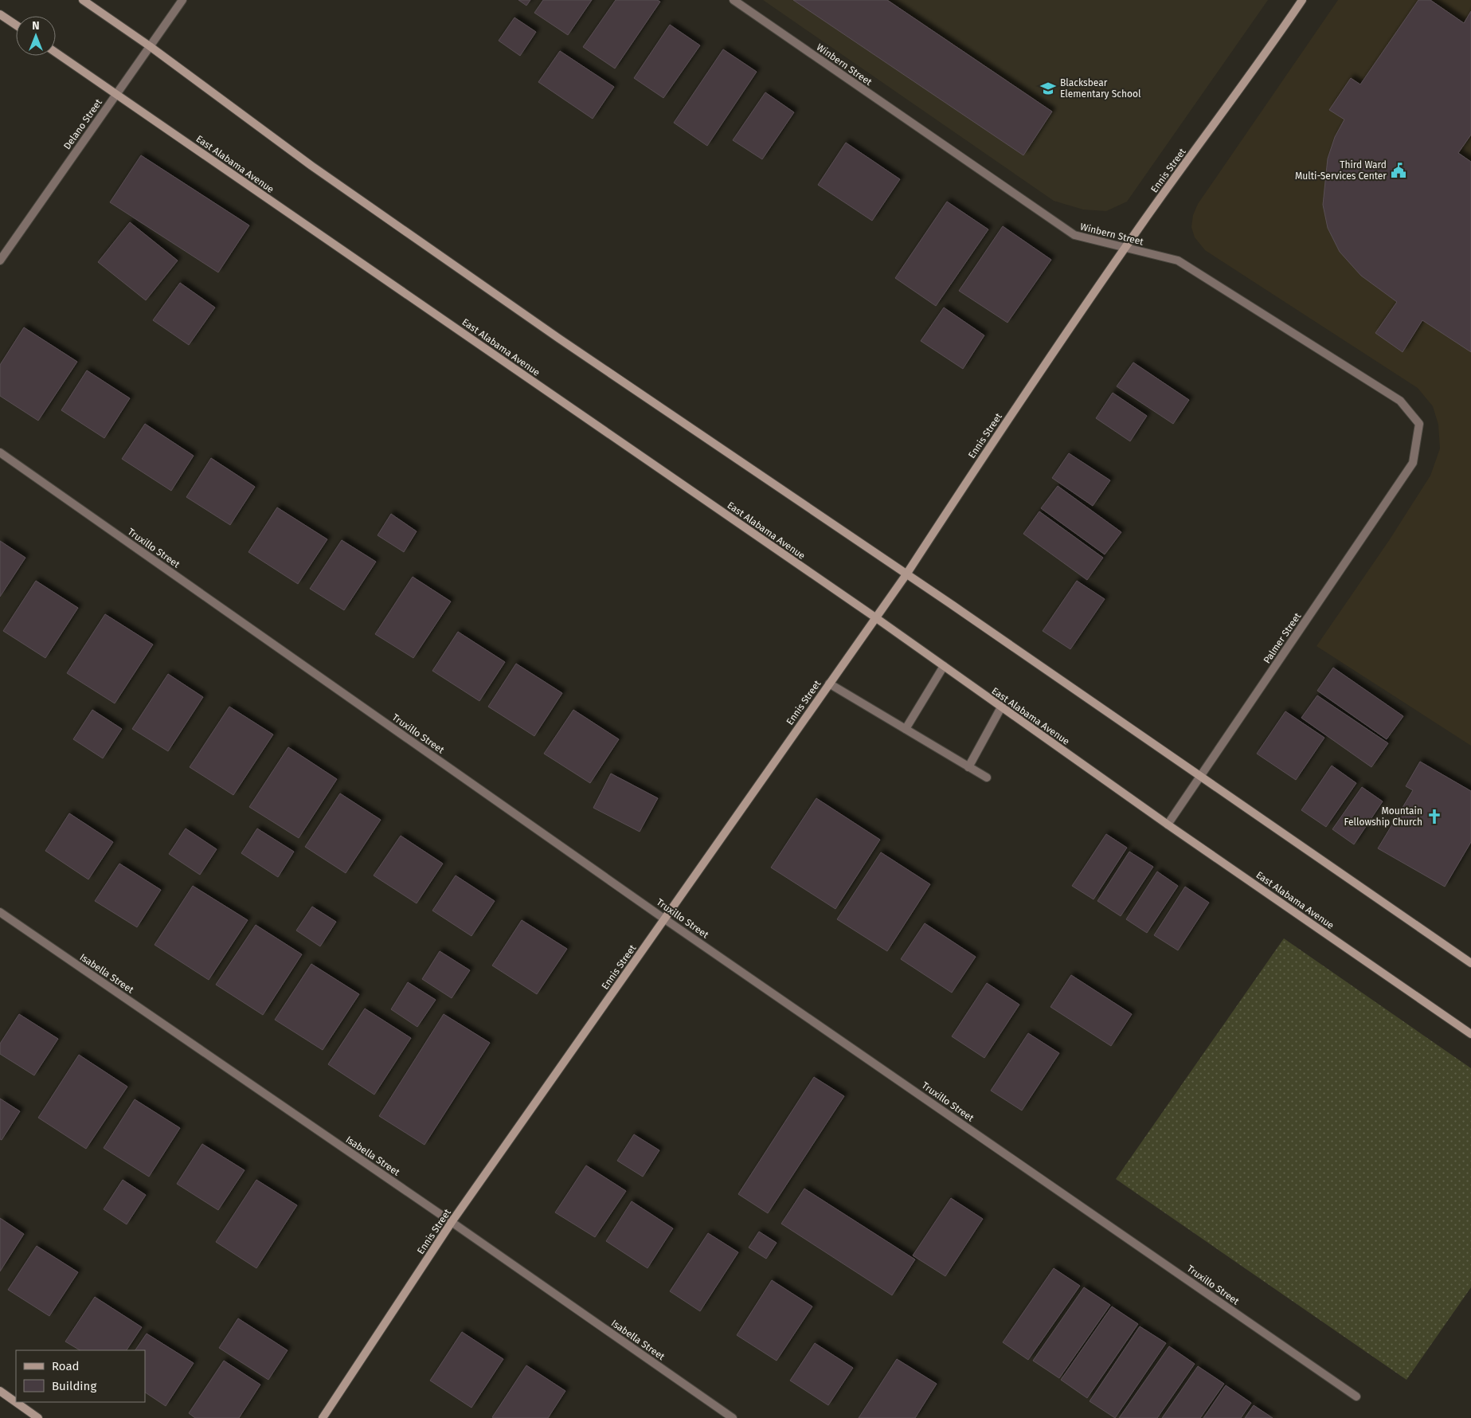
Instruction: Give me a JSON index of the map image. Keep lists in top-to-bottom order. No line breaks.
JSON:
{"streets":{"street":["Winbern Street","Delano Street","East Alabama Avenue","Ennis Street","Truxillo Street","Palmer Street","Isabella Street"]},"crossings":[["Winbern Street","Ennis Street"],["Winbern Street","Palmer Street"],["Delano Street","East Alabama Avenue"],["East Alabama Avenue","Ennis Street"],["East Alabama Avenue","Palmer Street"],["Ennis Street","Truxillo Street"],["Ennis Street","Isabella Street"]],"places":{"school or university":["Blacksbear Elementary School"],"public building":["Third Ward Multi-Services Center"],"church":["Mountain Fellowship Church"]},"legend":["Road","Building"],"north":"top"}
